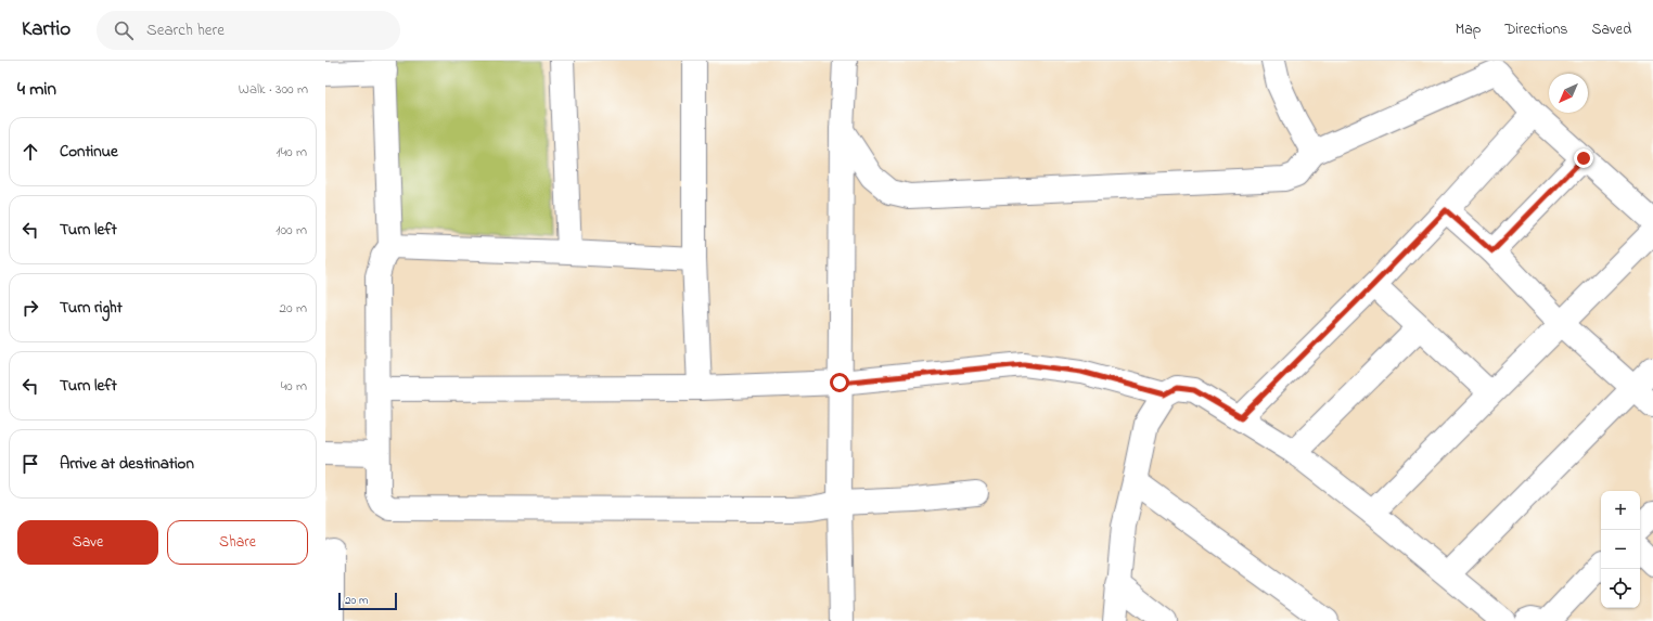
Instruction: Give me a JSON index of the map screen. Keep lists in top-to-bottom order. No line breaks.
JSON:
{"scale_bar":"20 m","north":"bottom left","page":{"header":"Kartio","search":"Search here","nav":["Map","Directions","Saved"],"heading":["4 min","Walk · 300 m"],"list":[["Continue","140 m"],["Turn left","100 m"],["Turn right","20 m"],["Turn left","40 m"],"Arrive at destination"],"map_buttons":["+","−"],"buttons":["Save","Share"],"scale":"20 m"}}
